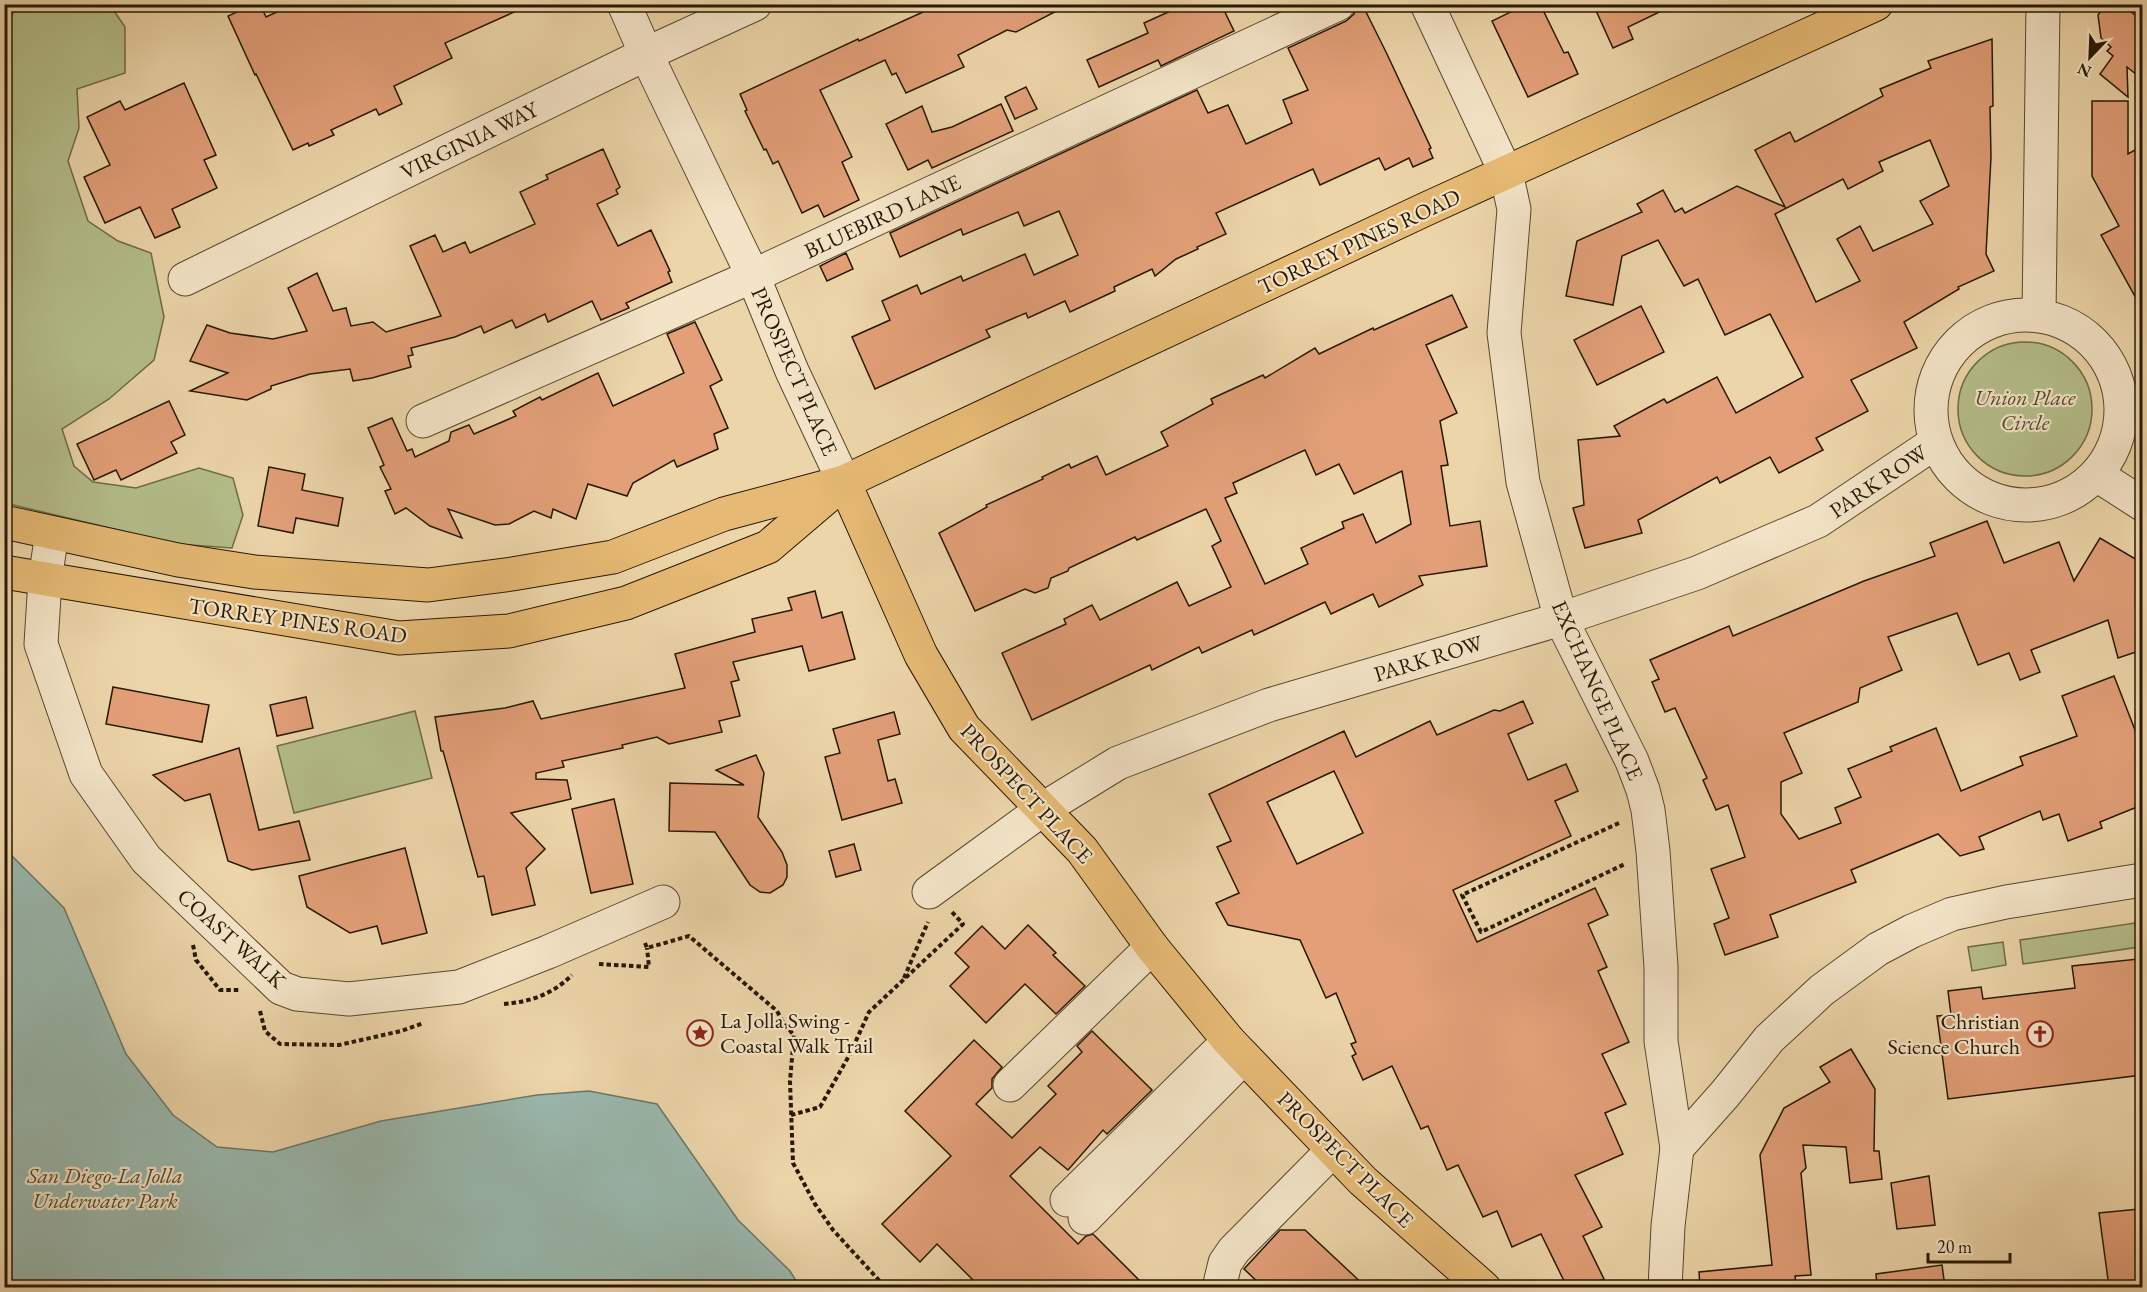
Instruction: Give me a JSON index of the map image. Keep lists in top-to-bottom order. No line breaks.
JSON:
{"streets":{"main road":["TORREY PINES ROAD","PROSPECT PLACE"],"street":["VIRGINIA WAY","BLUEBIRD LANE","PARK ROW","EXCHANGE PLACE","COAST WALK"]},"crossings":[["VIRGINIA WAY","PROSPECT PLACE"],["BLUEBIRD LANE","PROSPECT PLACE"],["TORREY PINES ROAD","PROSPECT PLACE"],["TORREY PINES ROAD","EXCHANGE PLACE"],["TORREY PINES ROAD","COAST WALK"],["PROSPECT PLACE","PARK ROW"],["PARK ROW","EXCHANGE PLACE"]],"parks":["Union Place Circle","San Diego-La Jolla Underwater Park"],"places":{"place":["La Jolla Swing - Coastal Walk Trail"],"church":["Christian Science Church"]},"scale_bar":"20 m","north":"bottom left"}
